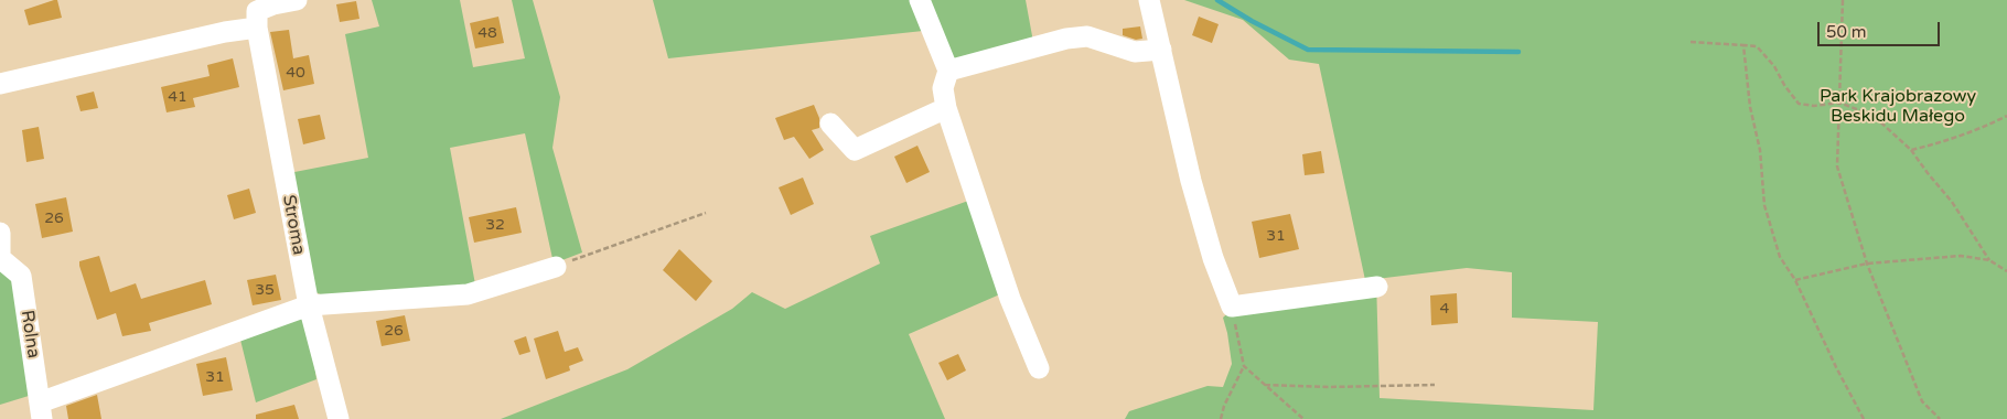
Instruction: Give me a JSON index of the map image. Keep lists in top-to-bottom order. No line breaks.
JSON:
{"streets":{"street":["Stroma","Rolna"]},"parks":["Park Krajobrazowy Beskidu Małego"],"house_numbers":["48","40","41","26","32","31","35","4","26","31"],"scale_bar":"50 m"}
